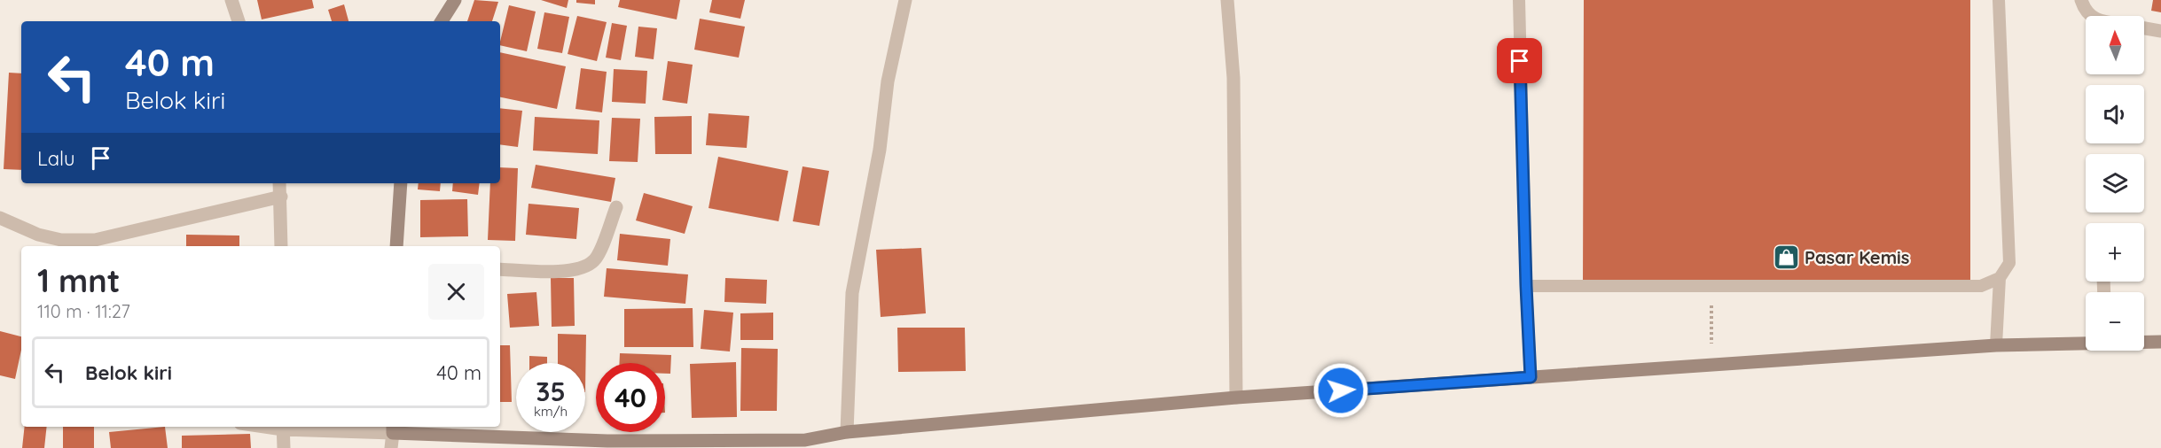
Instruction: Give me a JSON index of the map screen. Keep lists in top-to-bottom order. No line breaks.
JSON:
{"places":{"shop":["Pasar Kemis"]},"north":"top","page":{"map_buttons":["+","−"],"turn":["40 m","Belok kiri"],"then":"Lalu","heading":["1 mnt","110 m · 11:27"],"list":[{"name":"Belok kiri","value":"40 m"}],"speed":"35 km/h","limit":"40"}}
